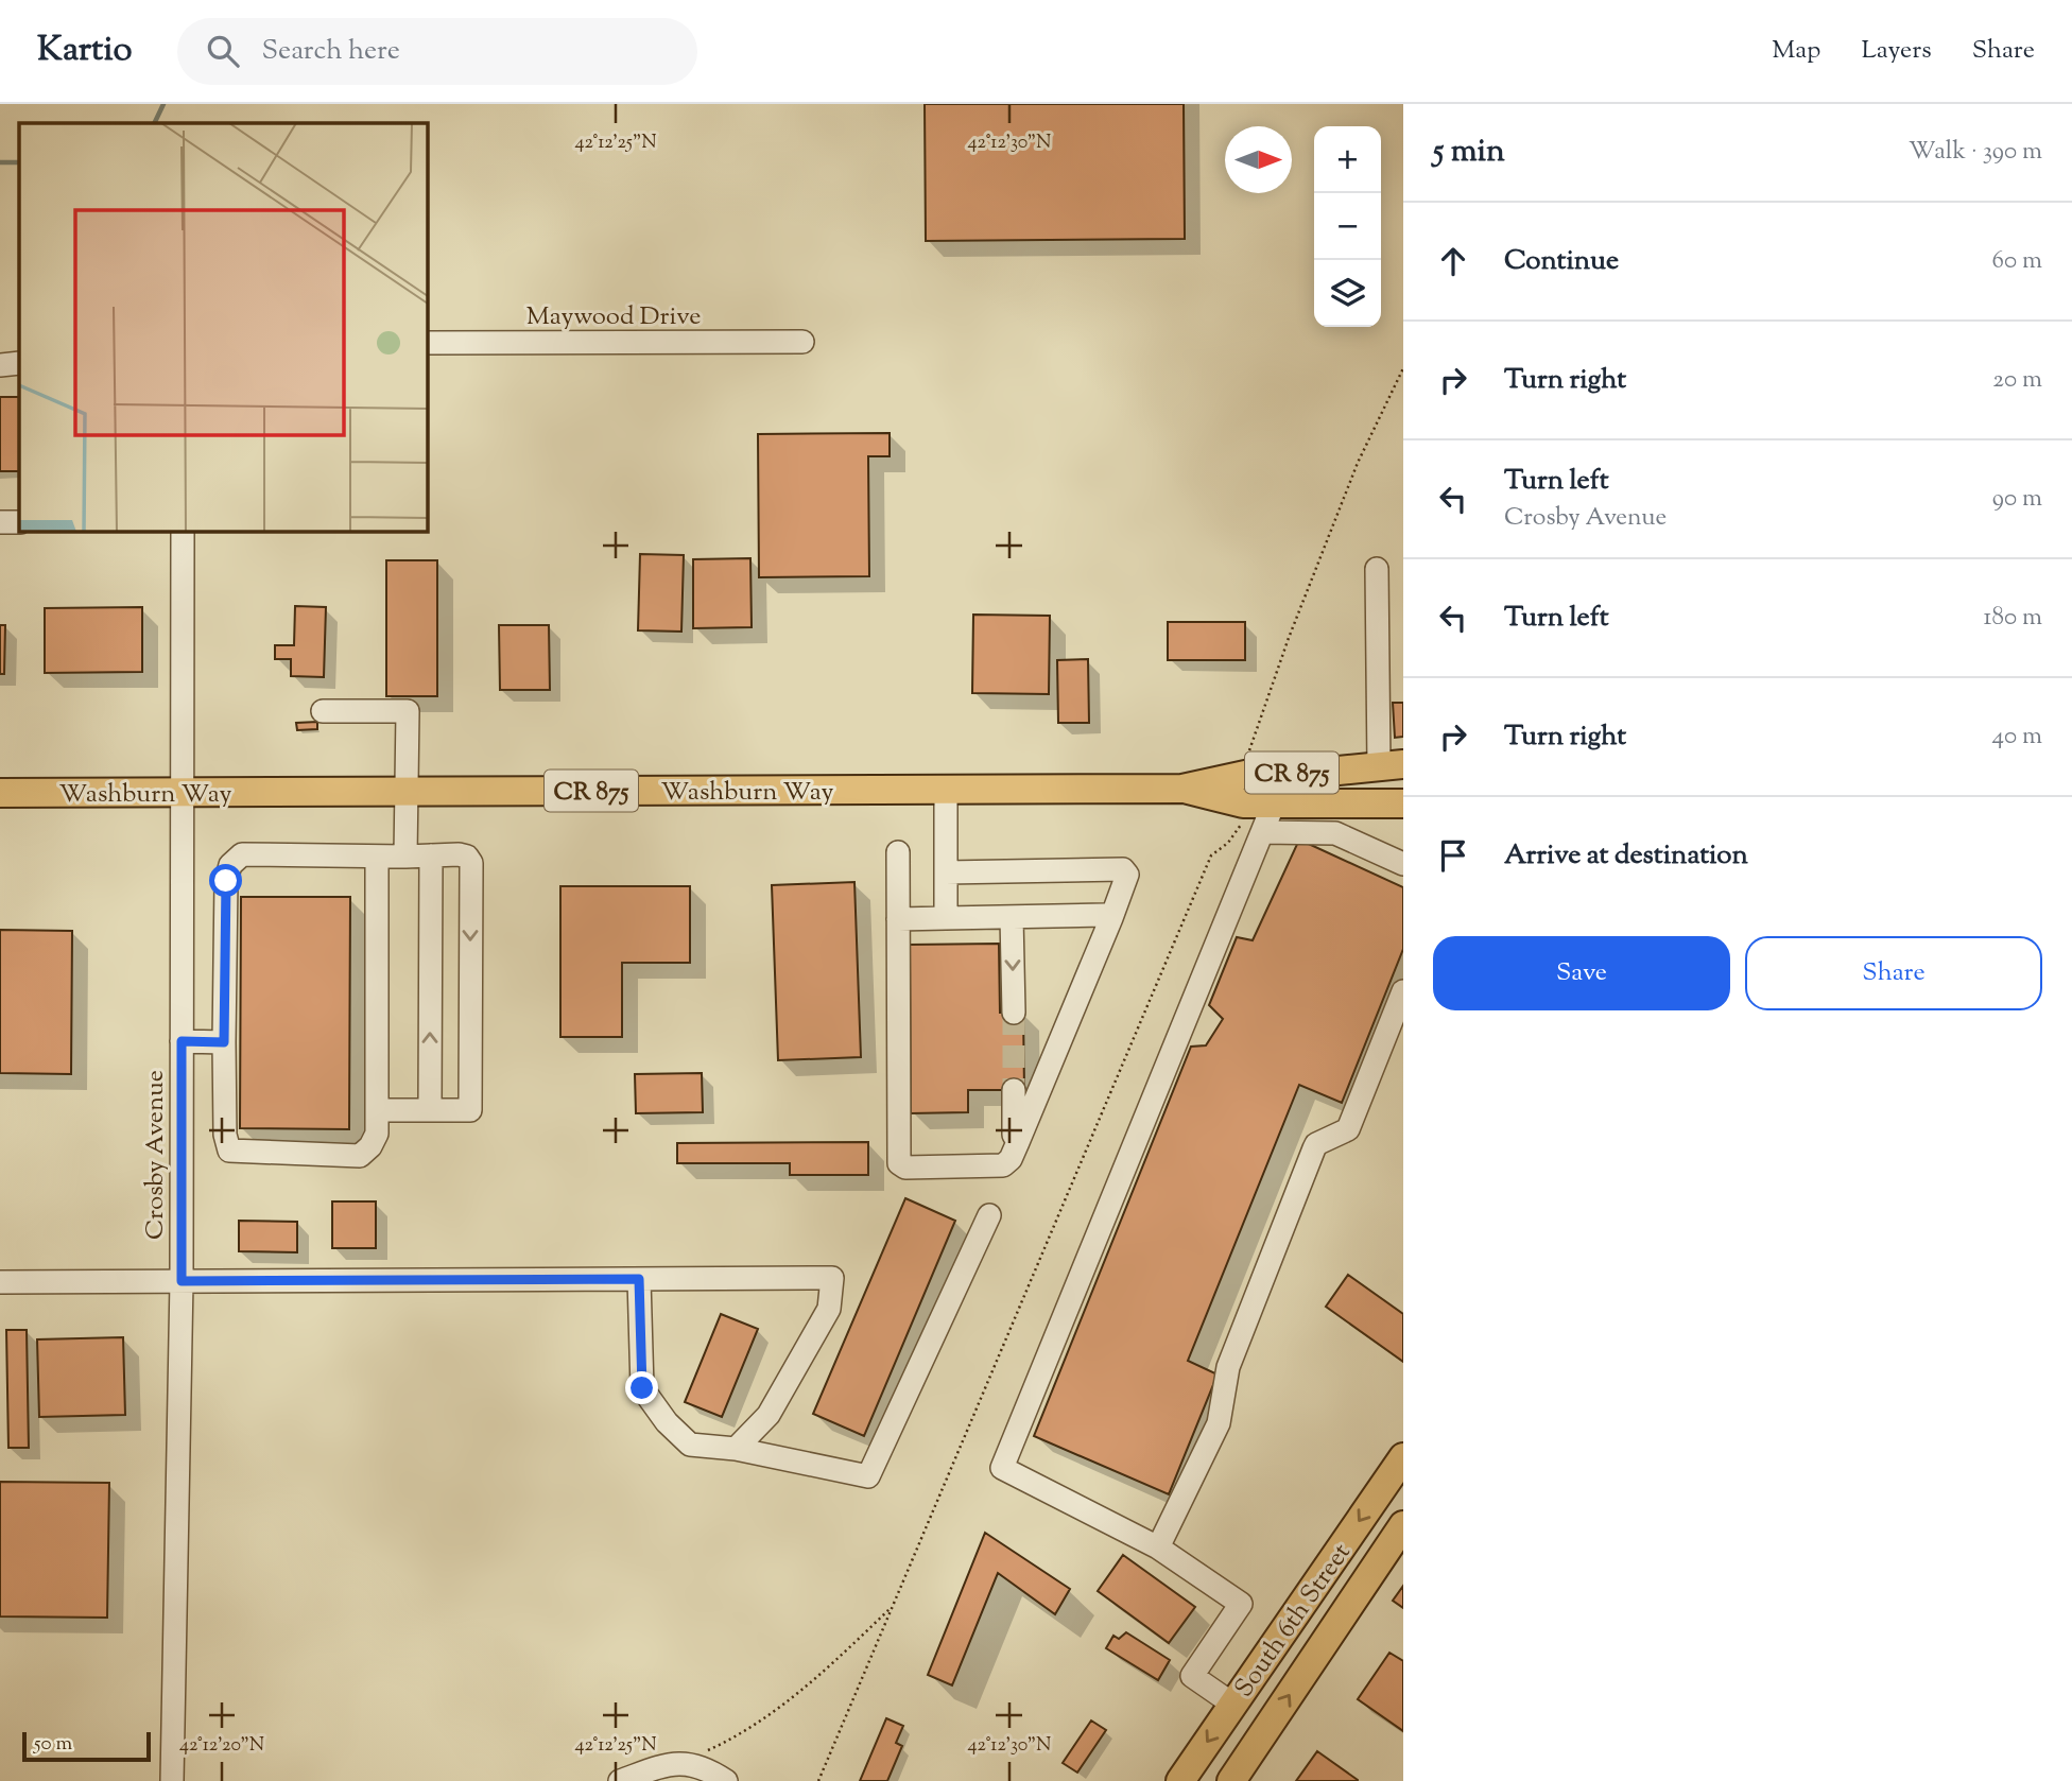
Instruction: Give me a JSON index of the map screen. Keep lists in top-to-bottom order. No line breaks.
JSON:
{"streets":{"main road":["CR 875","Washburn Way","South 6th Street"],"street":["Maywood Drive","Crosby Avenue"]},"crossings":[["Washburn Way","Crosby Avenue"]],"scale_bar":"50 m","north":"right","page":{"header":"Kartio","search":"Search here","nav":["Map","Layers","Share"],"heading":["5 min","Walk · 390 m"],"map_buttons":["+","−"],"list":[["Continue","60 m"],["Turn right","20 m"],["Turn left","Crosby Avenue","90 m"],["Turn left","180 m"],["Turn right","40 m"],"Arrive at destination"],"buttons":["Save","Share"],"scale":"50 m"},"coordinates":["42°12'25\"N","42°12'30\"N","42°12'20\"N"]}
